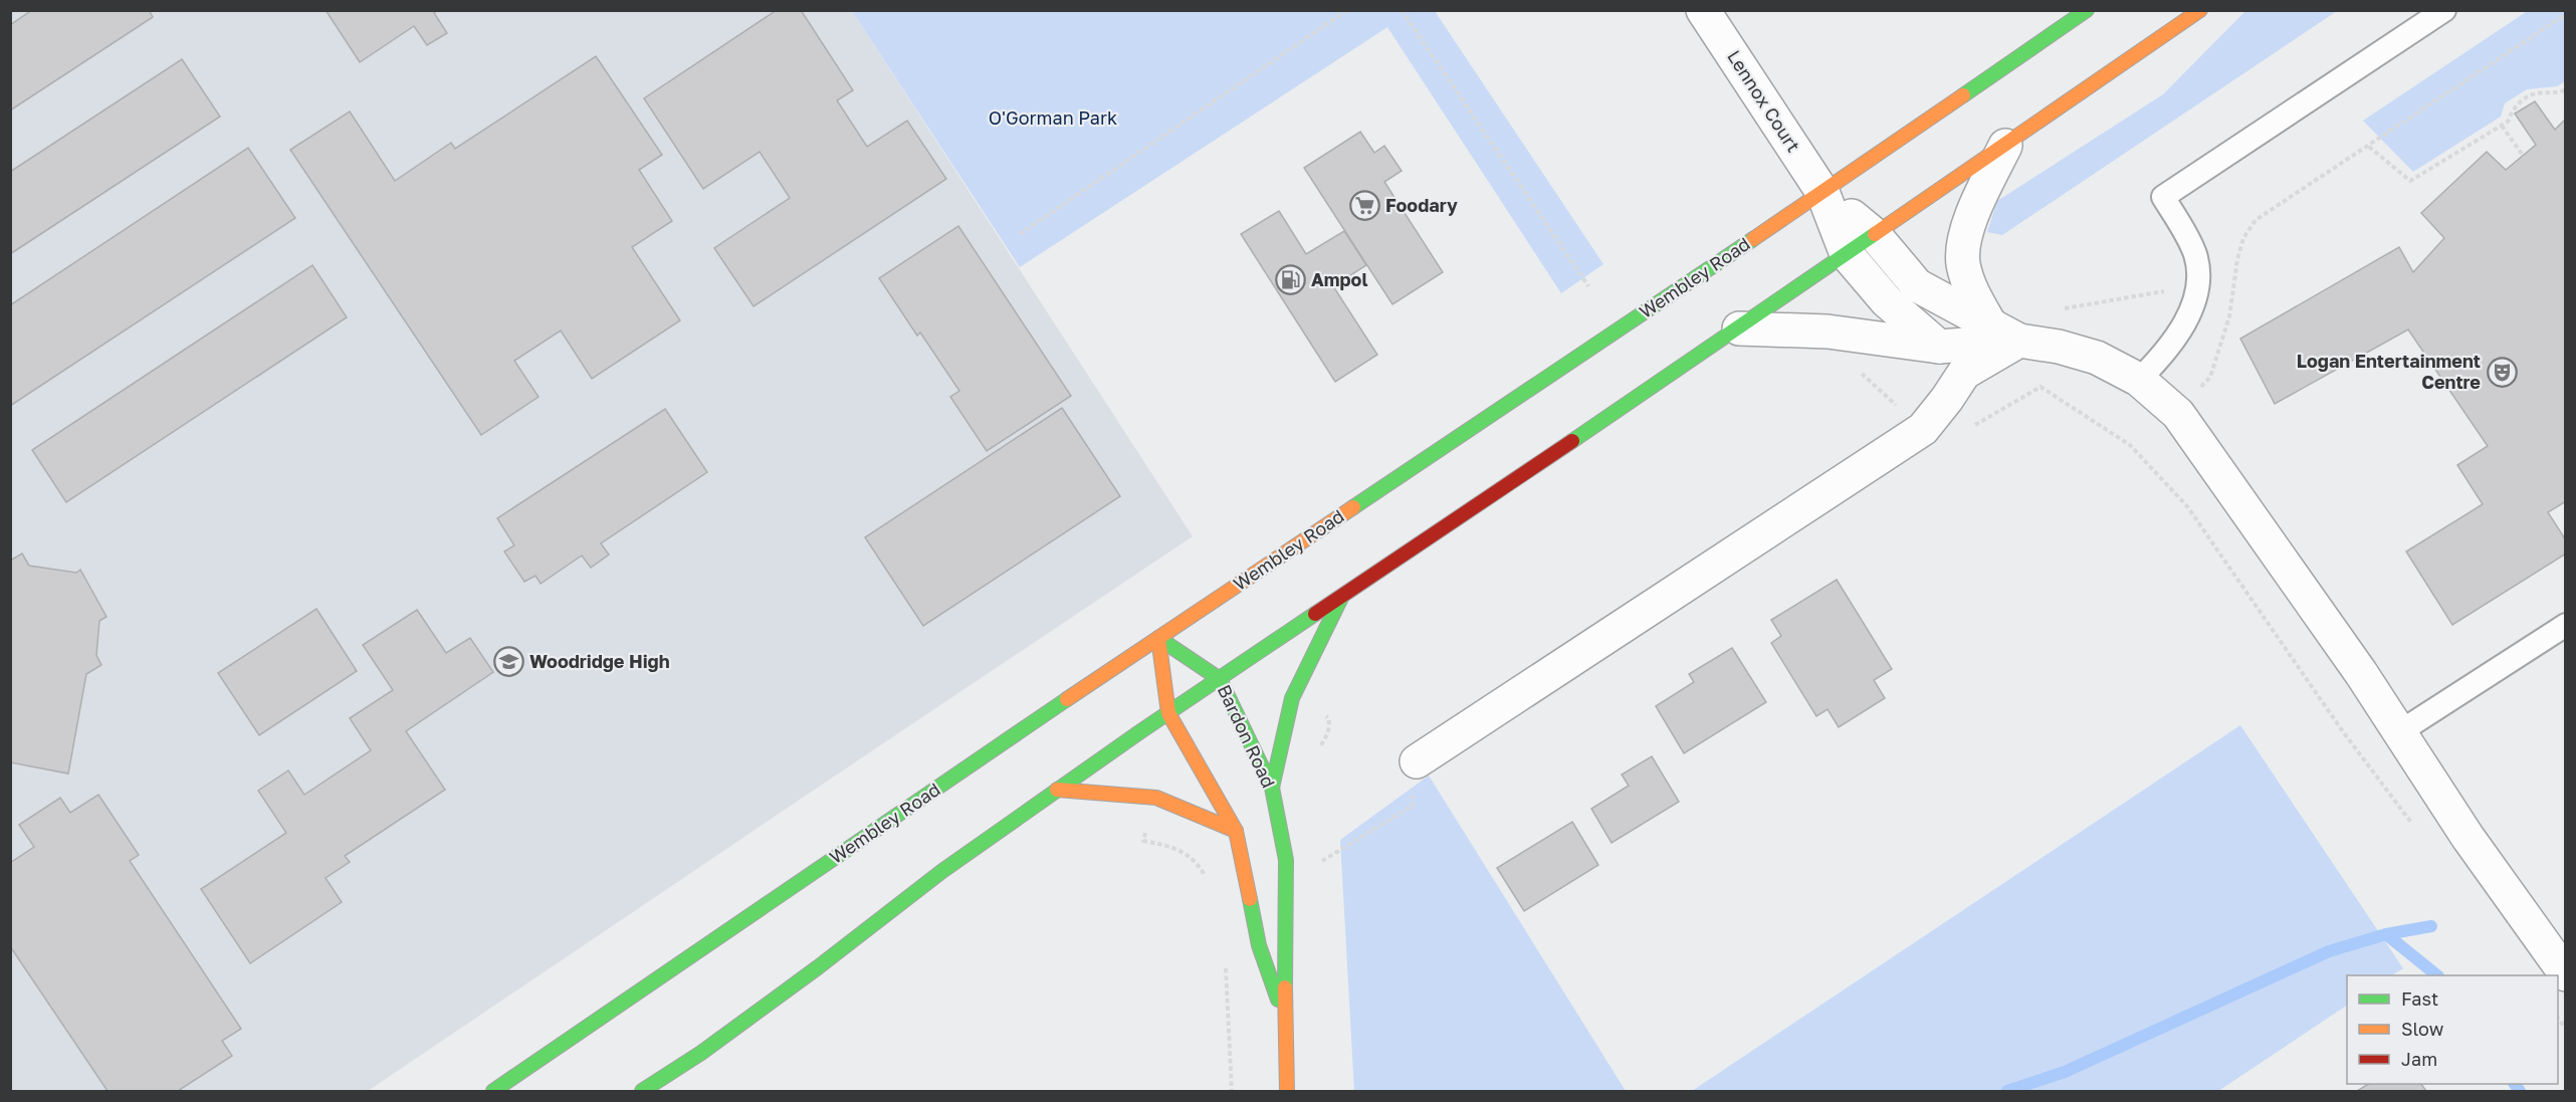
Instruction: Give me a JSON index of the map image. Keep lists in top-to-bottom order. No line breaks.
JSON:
{"streets":{"main road":["Wembley Road","Bardon Road"],"street":["Lennox Court"]},"crossings":[["Lennox Court","Wembley Road"],["Wembley Road","Bardon Road"]],"parks":["O'Gorman Park"],"places":{"supermarket":["Foodary"],"fuel station":["Ampol"],"theatre":["Logan Entertainment Centre"],"school or university":["Woodridge High"]},"legend":["Fast","Slow","Jam"]}
